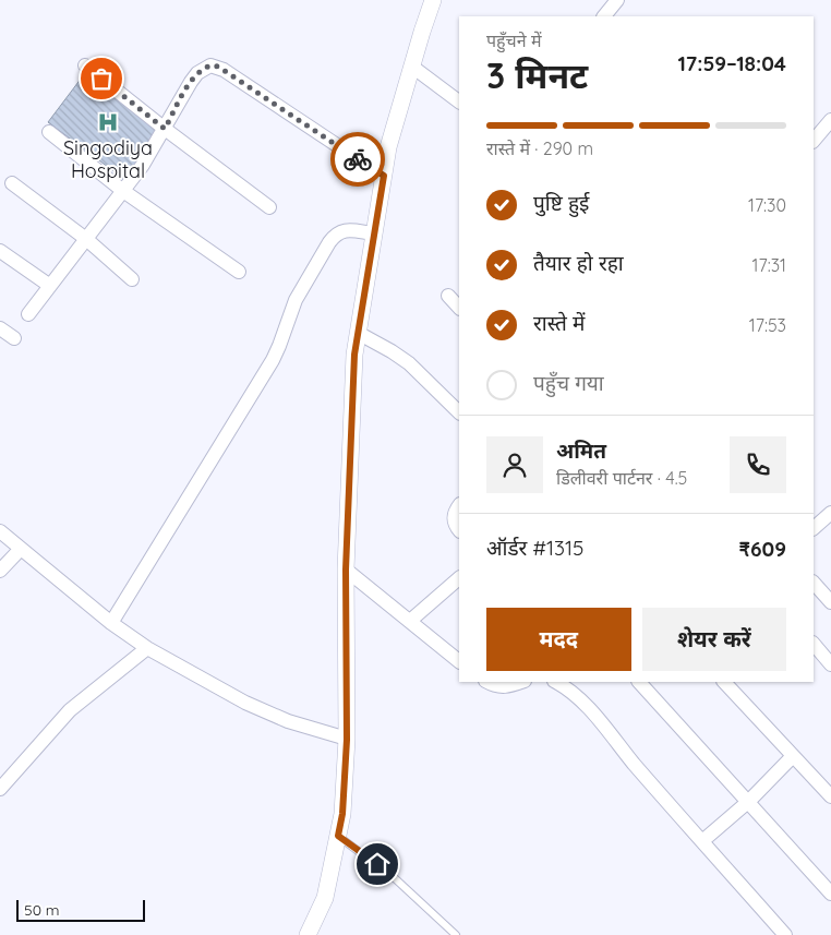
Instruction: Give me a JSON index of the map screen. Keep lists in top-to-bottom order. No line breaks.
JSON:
{"places":{"hospital":["Singodiya Hospital"]},"scale_bar":"50 m","page":{"heading":["3 मिनट","पहुँचने में","17:59–18:04"],"panel":["अमित","डिलीवरी पार्टनर · 4.5","ऑर्डर #1315","₹609"],"bar":"रास्ते में · 290 m","list":[["पुष्टि हुई","17:30"],["तैयार हो रहा","17:31"],["रास्ते में","17:53"],"पहुँच गया"],"buttons":["मदद","शेयर करें"],"scale":"50 m"}}
